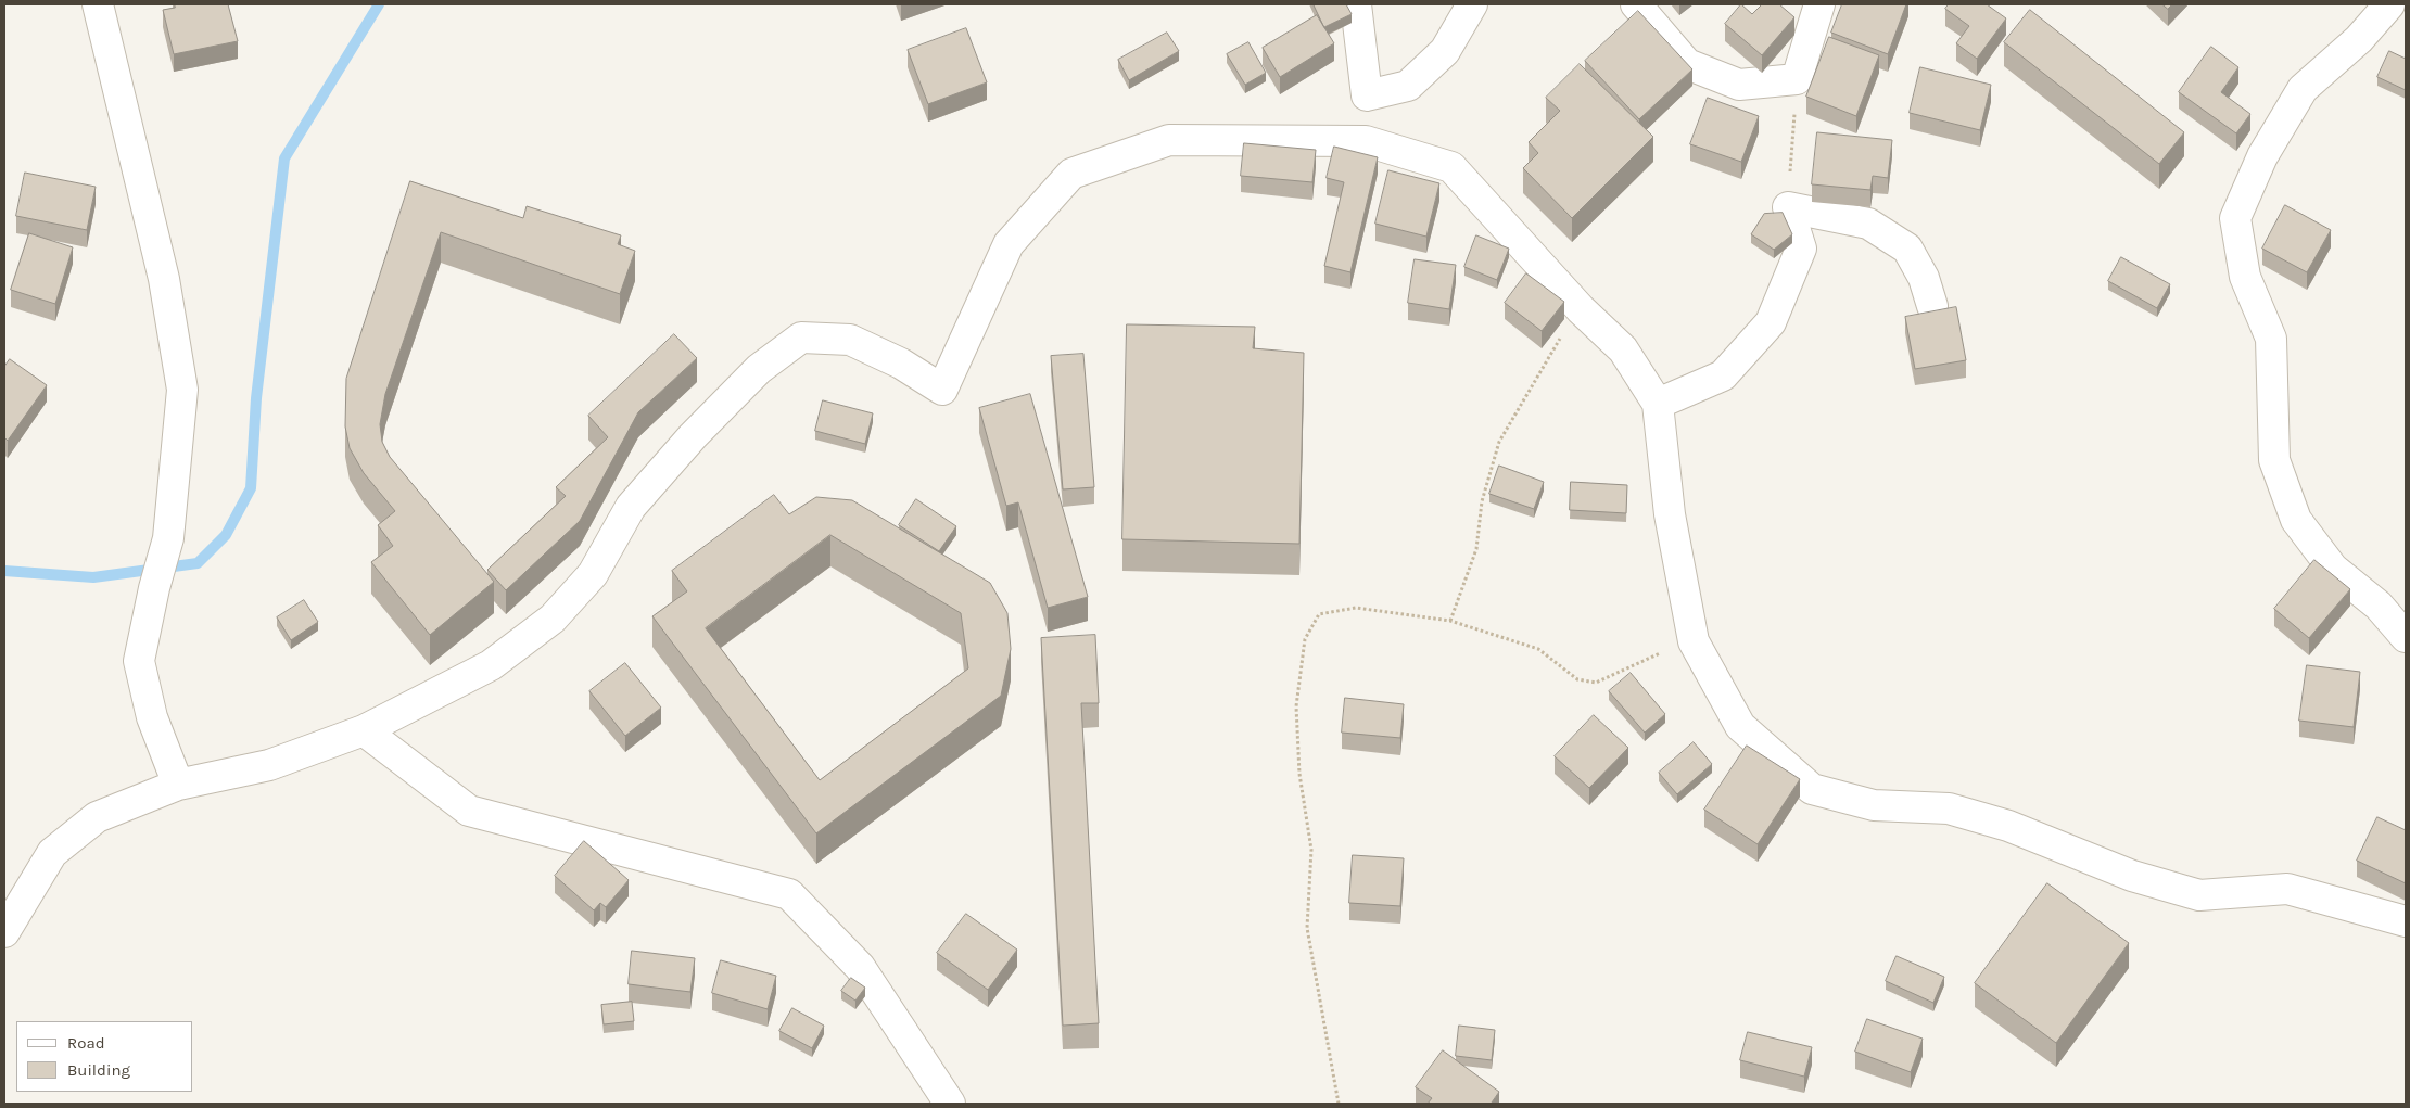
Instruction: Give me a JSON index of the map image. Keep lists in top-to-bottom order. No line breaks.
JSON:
{"legend":["Road","Building"]}
